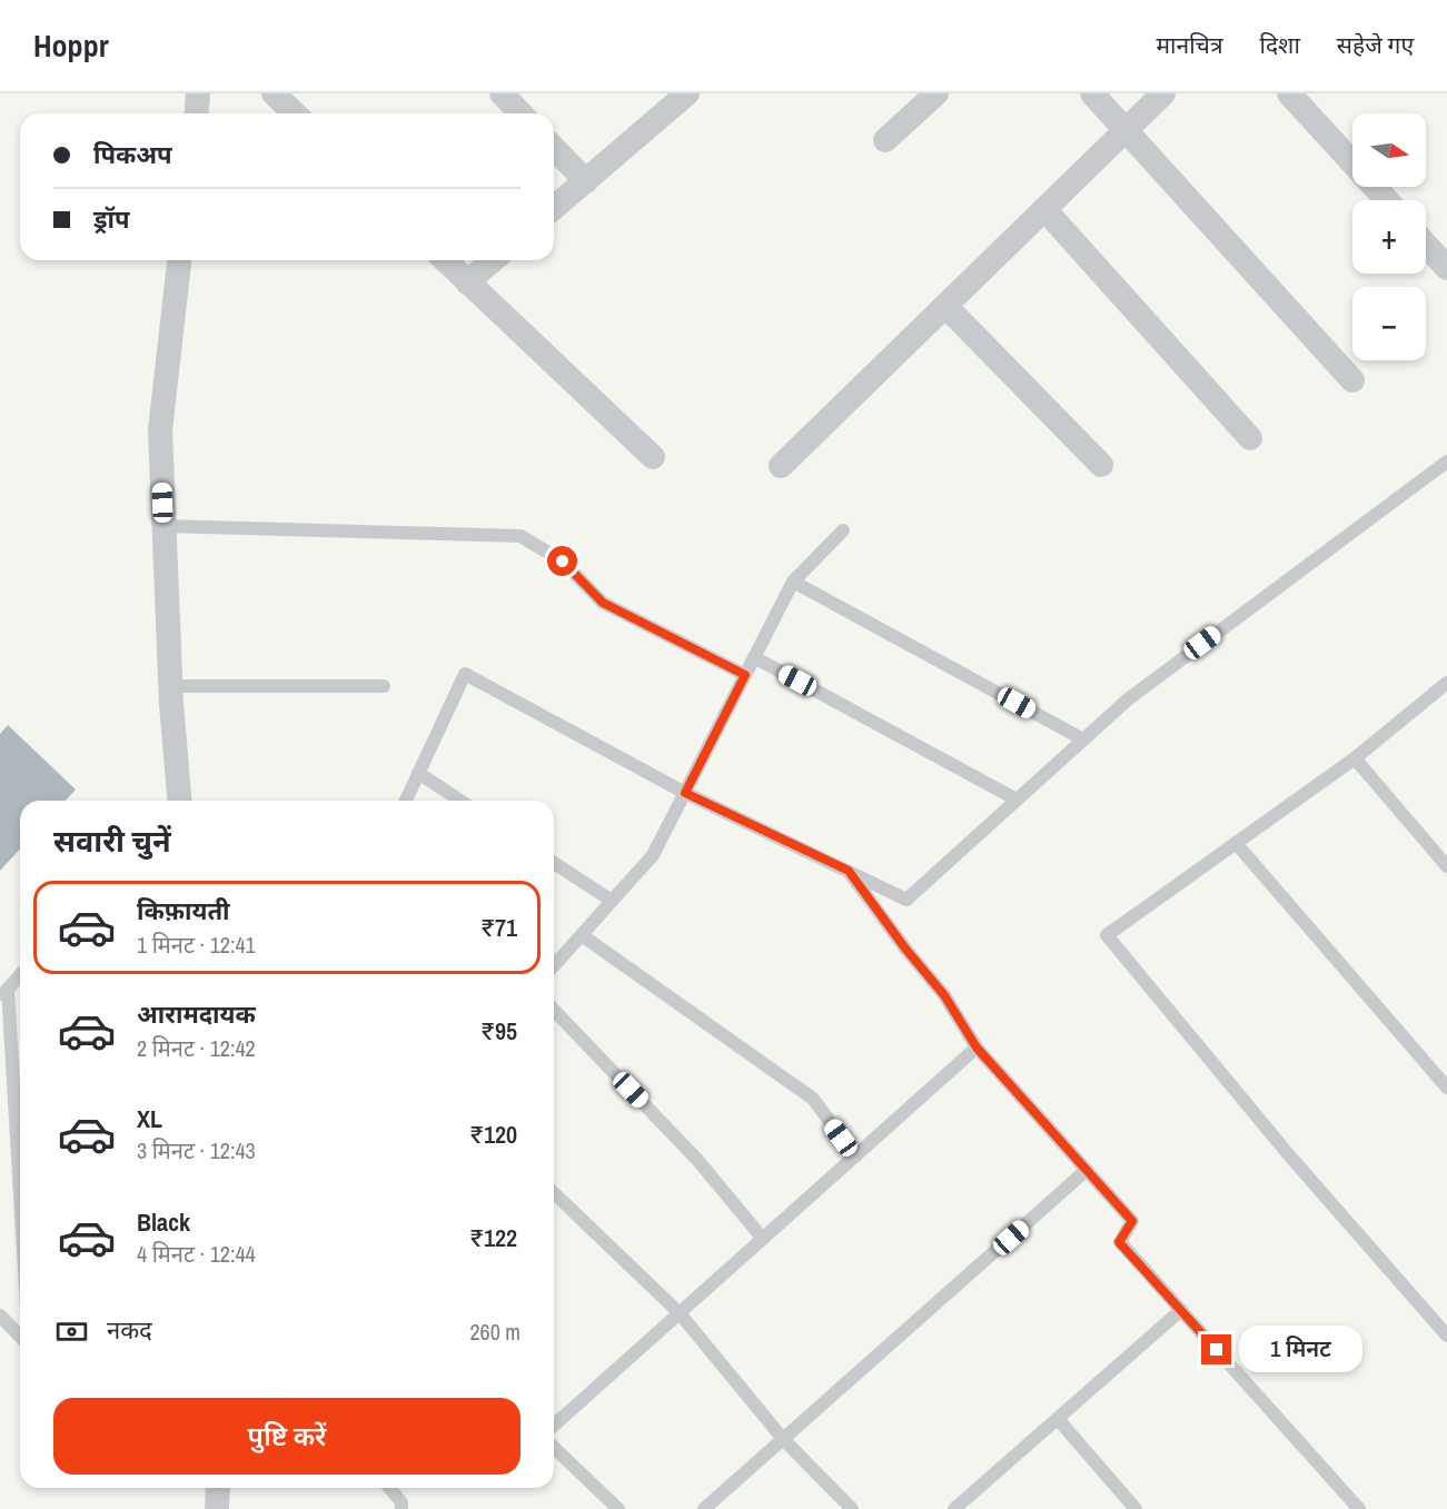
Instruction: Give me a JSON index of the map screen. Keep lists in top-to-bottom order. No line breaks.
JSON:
{"north":"right","page":{"header":"Hoppr","nav":["मानचित्र","दिशा","सहेजे गए"],"map_buttons":["+","−"],"banner":["पिकअप","ड्रॉप"],"heading":"सवारी चुनें","list":[{"name":"किफ़ायती","note":"1 मिनट · 12:41","value":"₹71"},{"name":"आरामदायक","note":"2 मिनट · 12:42","value":"₹95"},{"name":"XL","note":"3 मिनट · 12:43","value":"₹120"},{"name":"Black","note":"4 मिनट · 12:44","value":"₹122"}],"pay":["नकद","260 m"],"bubble":"1 मिनट","buttons":"पुष्टि करें"}}
